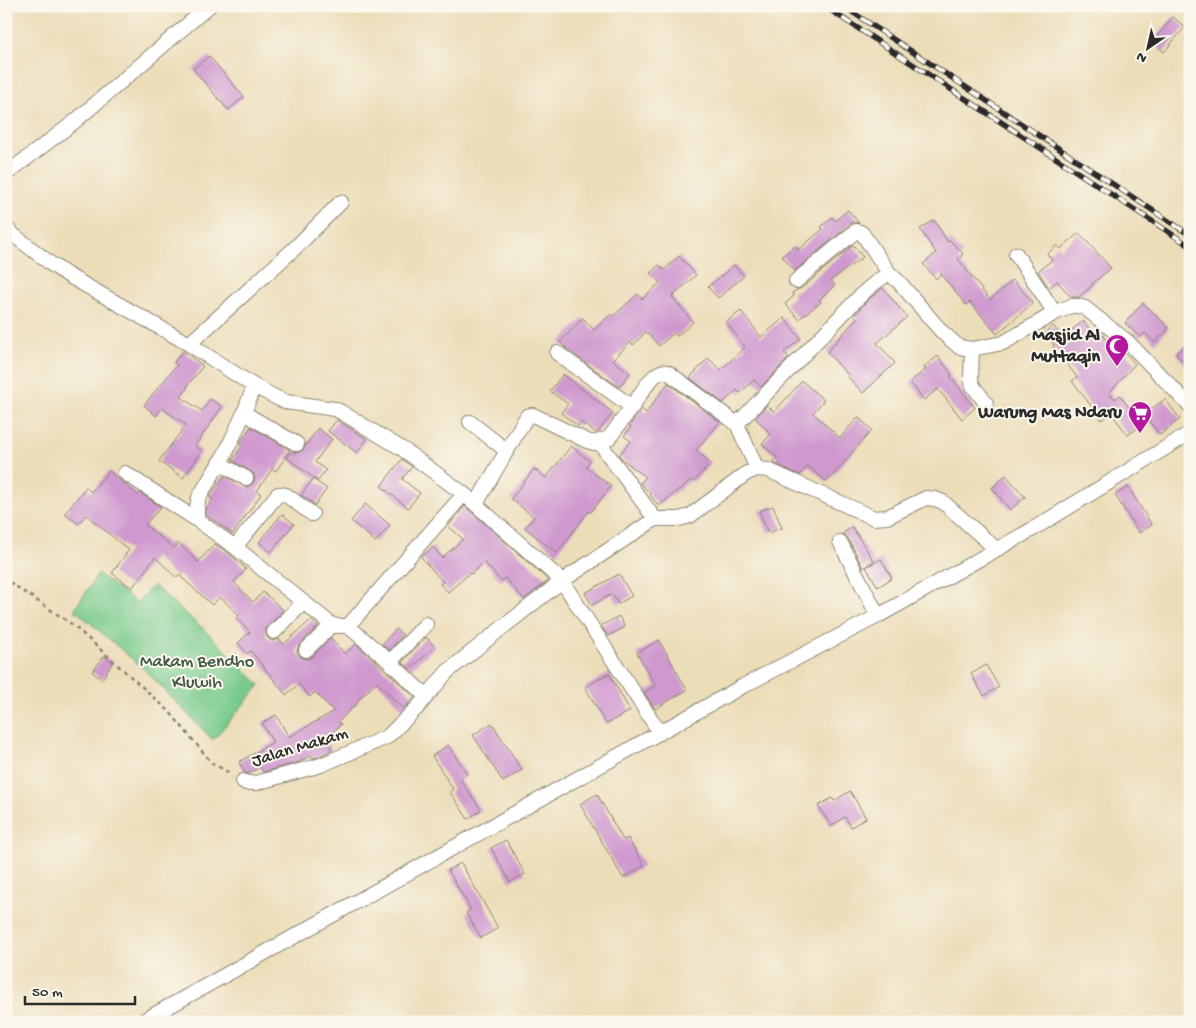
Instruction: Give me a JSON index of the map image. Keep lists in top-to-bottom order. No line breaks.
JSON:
{"streets":{"street":["Jalan Makam"]},"parks":["Makam Bendho Kluwih"],"places":{"mosque":["Masjid Al Muttaqin"],"supermarket":["Warung Mas Ndaru"]},"scale_bar":"50 m","north":"bottom left"}
